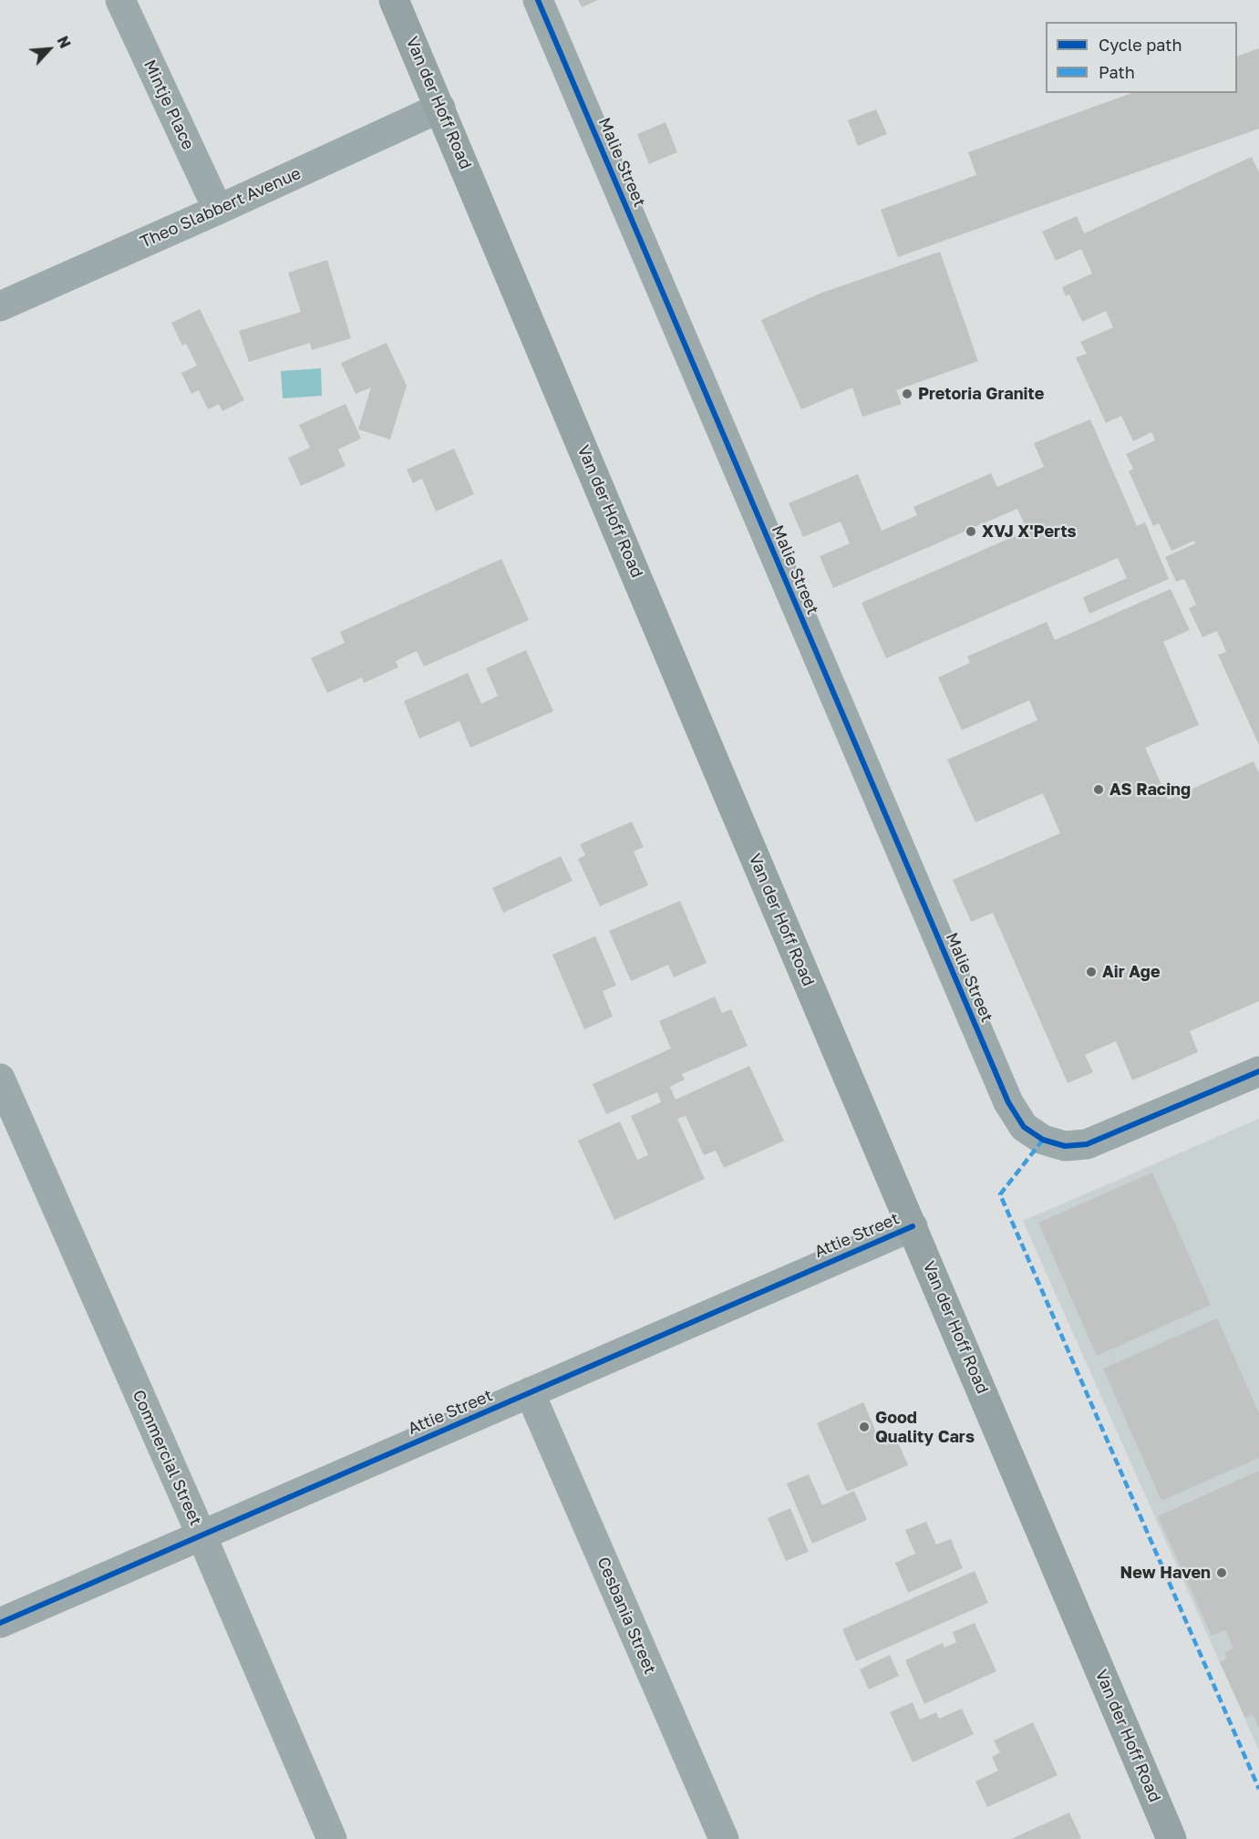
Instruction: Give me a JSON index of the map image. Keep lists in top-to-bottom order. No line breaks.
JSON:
{"streets":{"main road":["Van der Hoff Road"],"street":["Mintje Place","Malie Street","Theo Slabbert Avenue","Attie Street","Commercial Street","Cesbania Street"]},"crossings":[["Van der Hoff Road","Theo Slabbert Avenue"],["Van der Hoff Road","Attie Street"],["Mintje Place","Theo Slabbert Avenue"],["Attie Street","Commercial Street"],["Attie Street","Cesbania Street"]],"places":["Pretoria Granite","XVJ X'Perts","AS Racing","Air Age","Good Quality Cars","New Haven"],"legend":["Cycle path","Path"],"north":"top right"}
